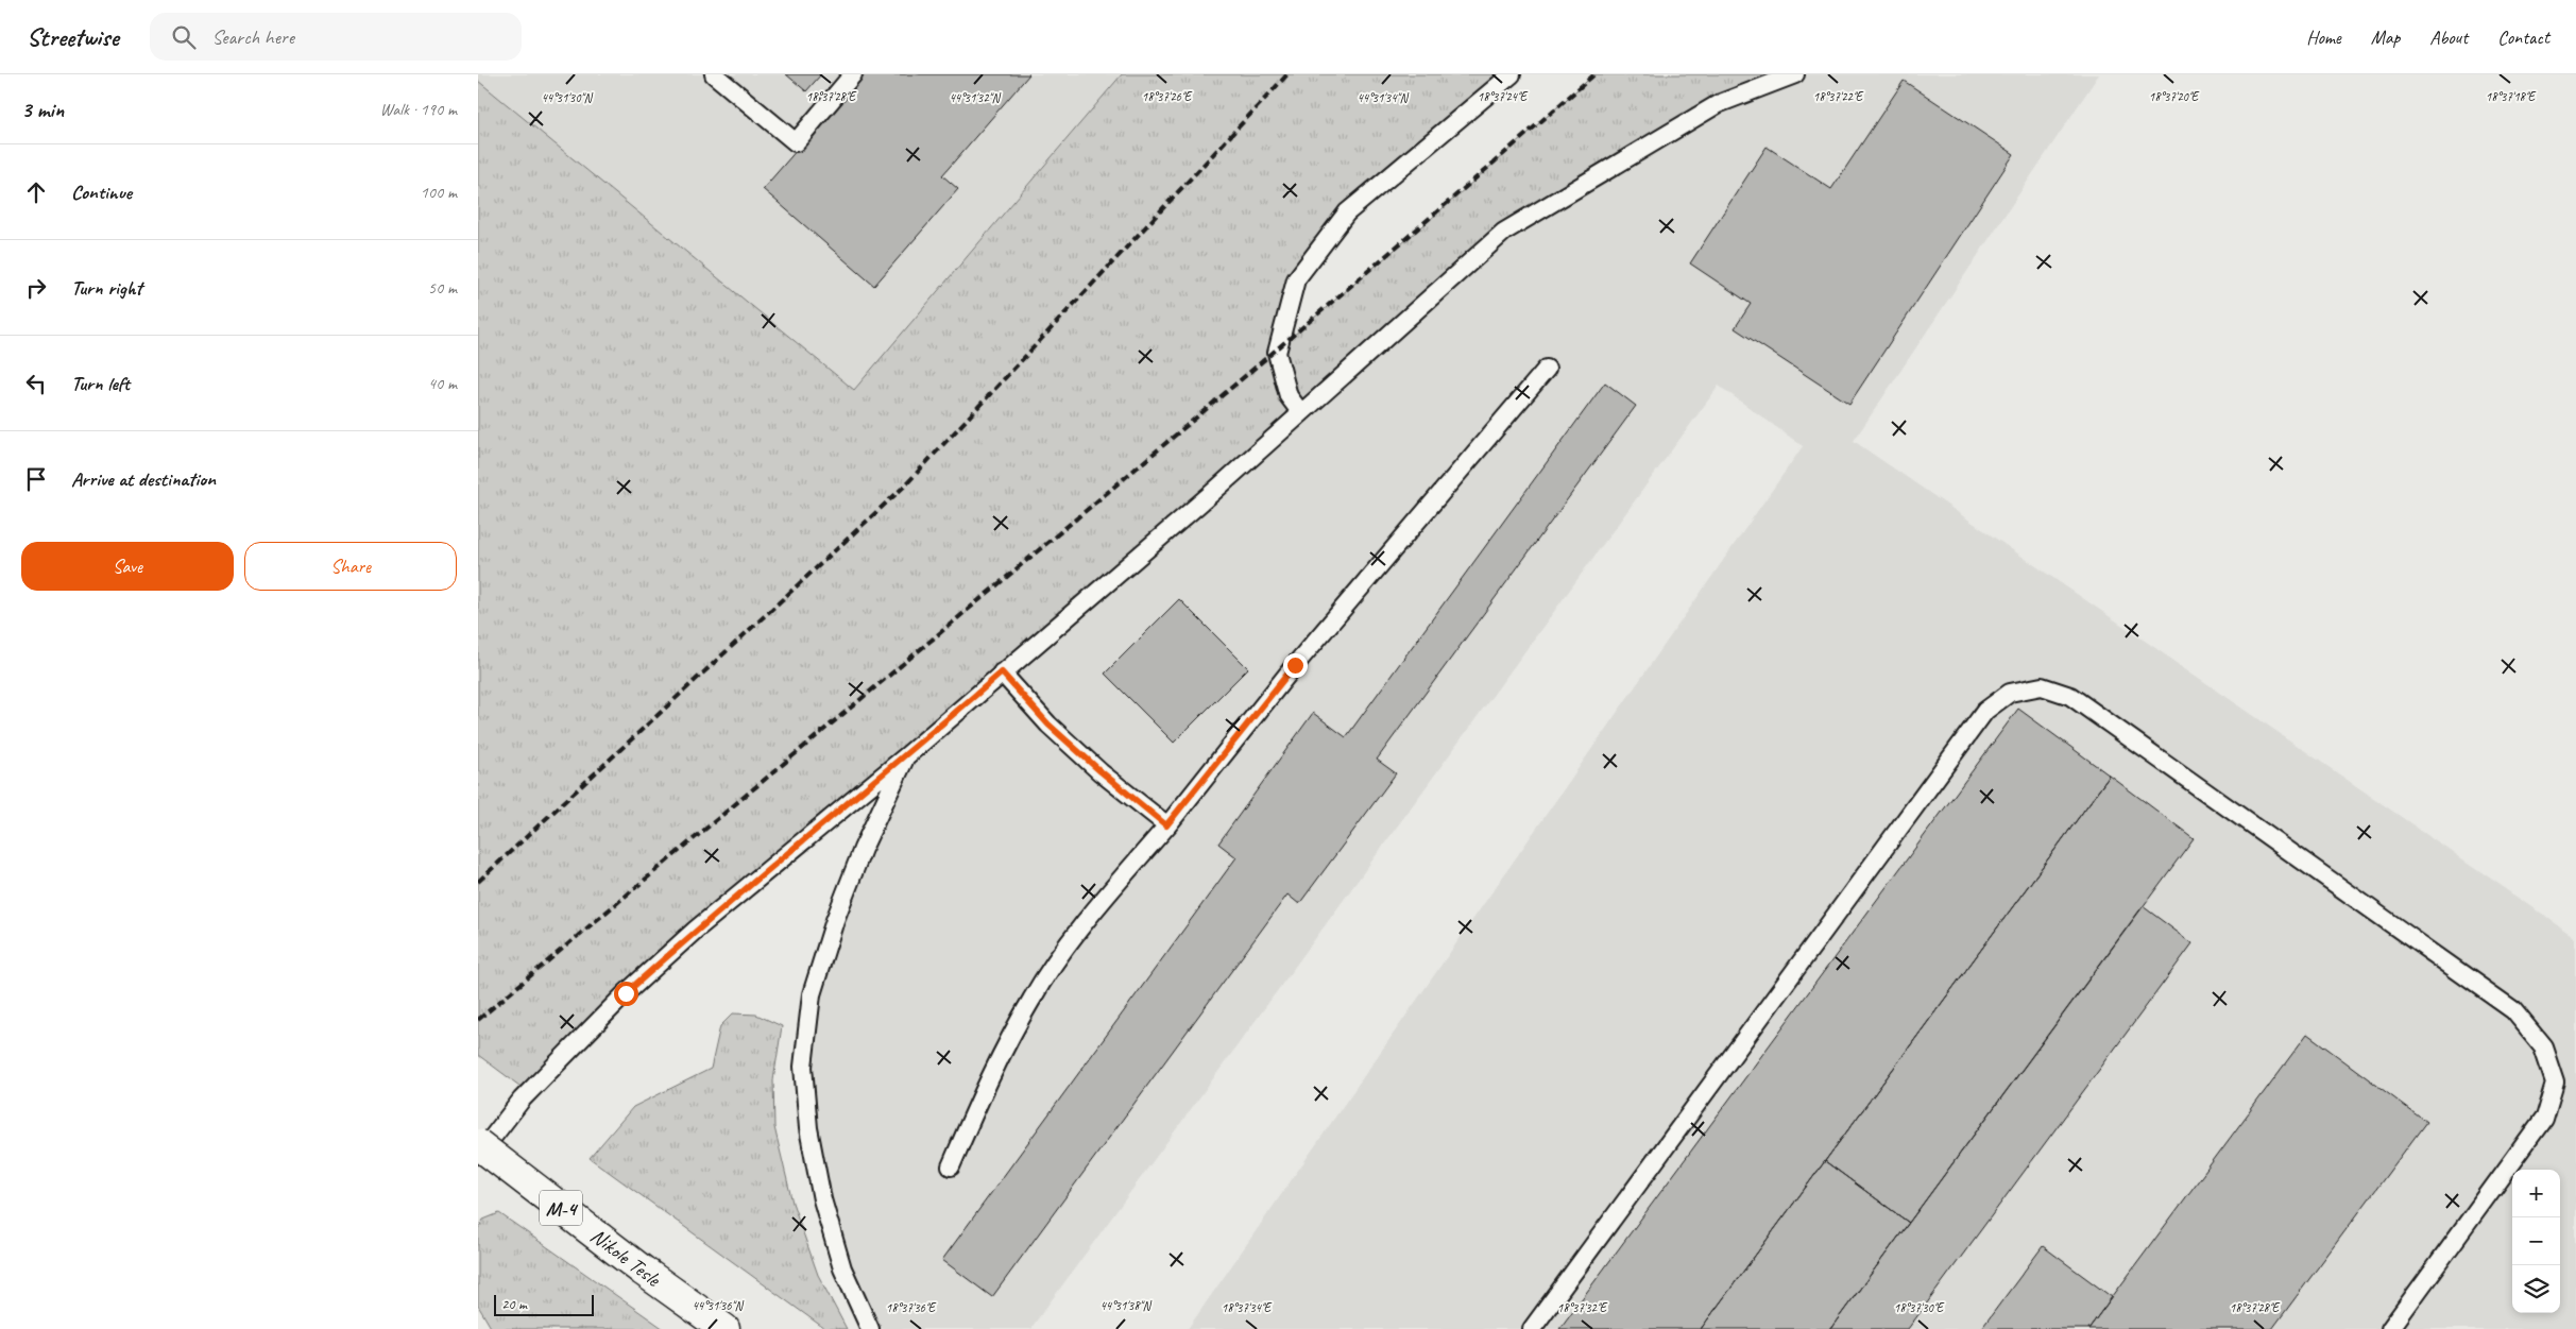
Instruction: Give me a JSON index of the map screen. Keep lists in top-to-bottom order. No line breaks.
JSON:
{"streets":{"main road":["M-4","Nikole Tesle"]},"scale_bar":"20 m","page":{"header":"Streetwise","search":"Search here","nav":["Home","Map","About","Contact"],"heading":["3 min","Walk · 190 m"],"list":[["Continue","100 m"],["Turn right","50 m"],["Turn left","40 m"],"Arrive at destination"],"buttons":["Save","Share"],"map_buttons":["+","−"],"scale":"20 m"},"coordinates":["18°37'28\"E","18°37'26\"E","18°37'24\"E","18°37'22\"E","18°37'20\"E","18°37'18\"E","44°31'30\"N","44°31'32\"N","44°31'34\"N","44°31'36\"N","44°31'38\"N","18°37'36\"E","18°37'34\"E","18°37'32\"E","18°37'30\"E"]}
